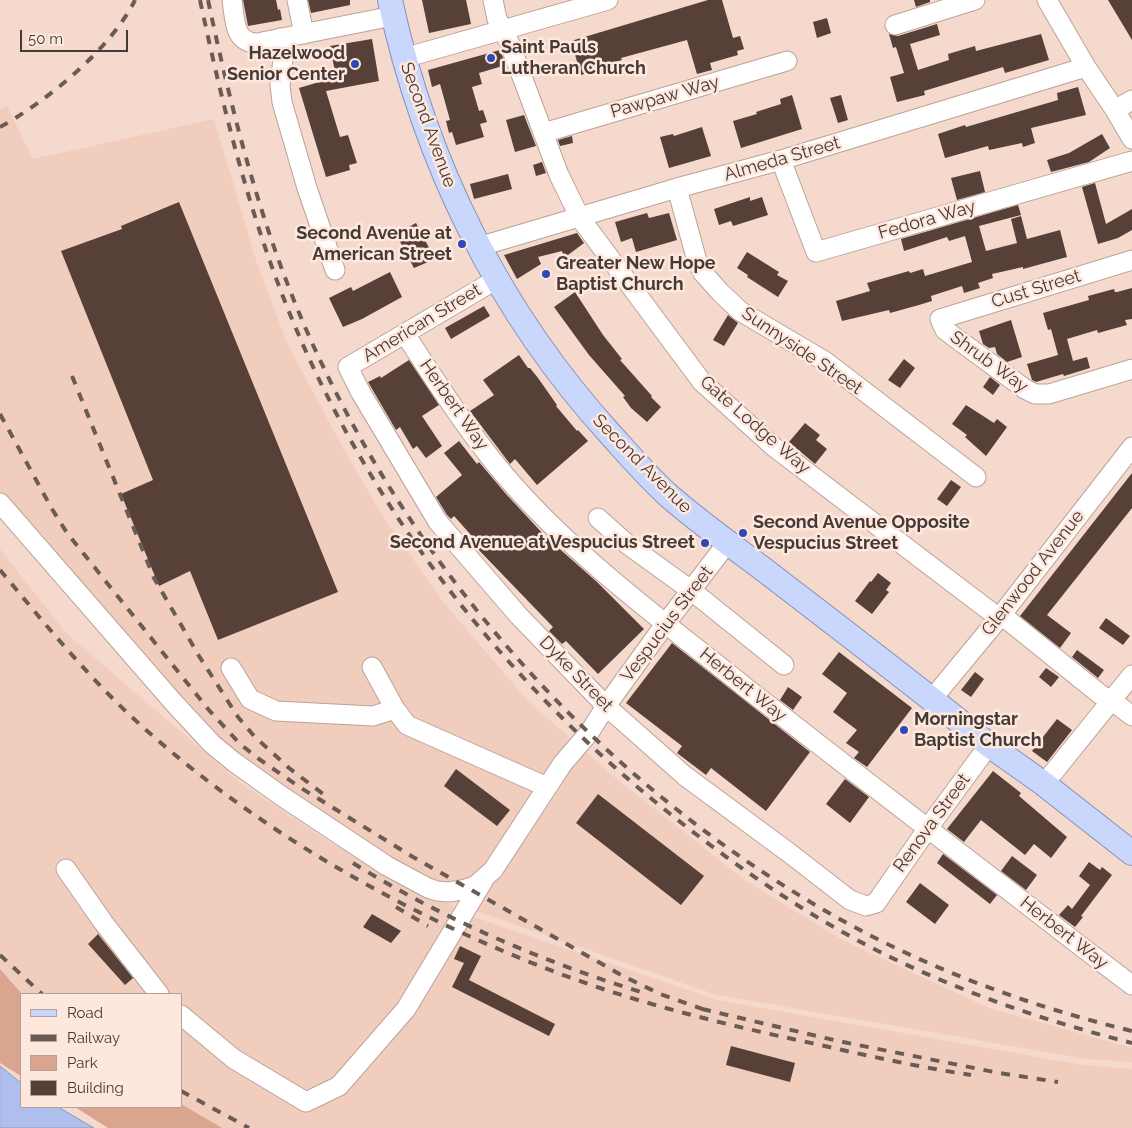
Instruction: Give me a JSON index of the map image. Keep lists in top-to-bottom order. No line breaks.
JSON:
{"streets":{"main road":["Second Avenue"],"street":["Pawpaw Way","Almeda Street","Fedora Way","Cust Street","American Street","Sunnyside Street","Shrub Way","Herbert Way","Gate Lodge Way","Glenwood Avenue","Vespucius Street","Dyke Street","Renova Street"]},"crossings":[["Pawpaw Way","Gate Lodge Way"],["Second Avenue","Almeda Street"],["Second Avenue","American Street"],["Second Avenue","Glenwood Avenue"],["Second Avenue","Vespucius Street"],["Second Avenue","Renova Street"],["Almeda Street","Fedora Way"],["Almeda Street","Sunnyside Street"],["Almeda Street","Gate Lodge Way"],["Cust Street","Shrub Way"],["American Street","Herbert Way"],["American Street","Dyke Street"],["Herbert Way","Vespucius Street"],["Herbert Way","Renova Street"],["Gate Lodge Way","Glenwood Avenue"],["Vespucius Street","Dyke Street"],["Dyke Street","Renova Street"]],"places":["Saint Pauls Lutheran Church","Hazelwood Senior Center","Second Avenue at American Street","Greater New Hope Baptist Church","Second Avenue Opposite Vespucius Street","Second Avenue at Vespucius Street","Morningstar Baptist Church"],"legend":["Road","Railway","Park","Building"],"scale_bar":"50 m"}
